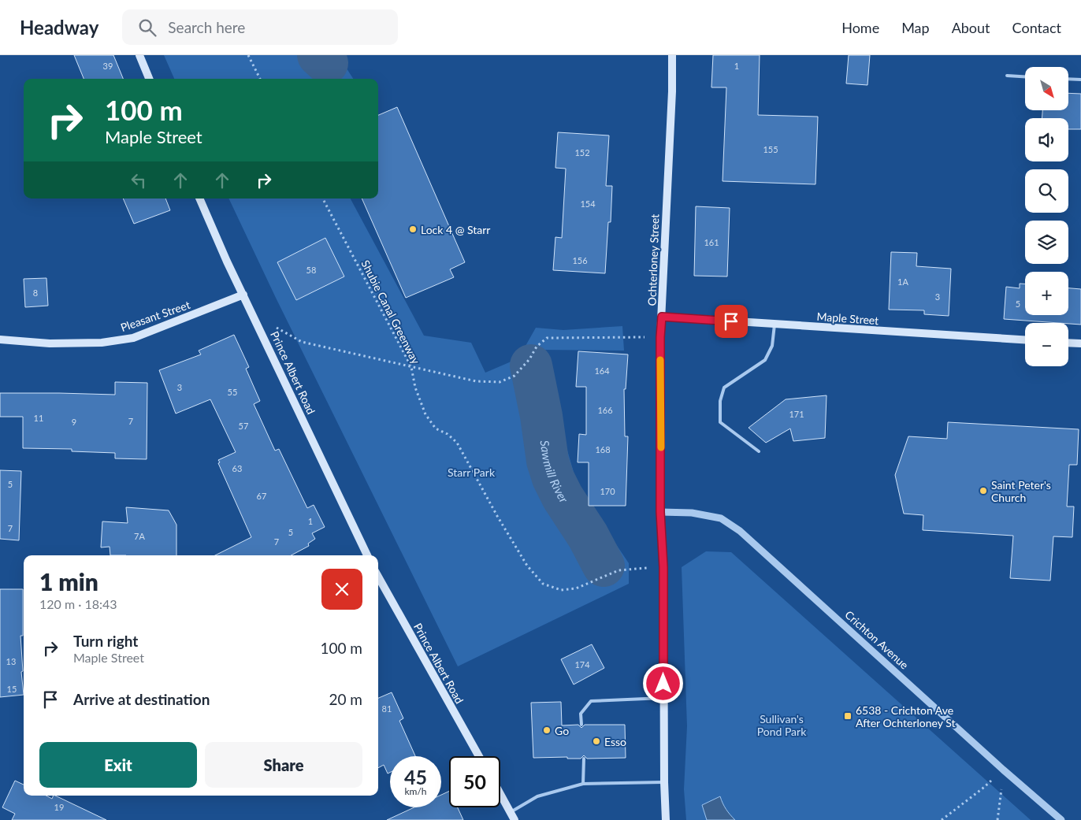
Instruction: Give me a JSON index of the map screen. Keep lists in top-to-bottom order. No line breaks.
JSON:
{"streets":{"main road":["Ochterloney Street","Pleasant Street","Maple Street","Prince Albert Road"],"street":["Crichton Avenue"],"path":["Shubie Canal Greenway"]},"crossings":[["Ochterloney Street","Shubie Canal Greenway"],["Ochterloney Street","Maple Street"],["Ochterloney Street","Crichton Avenue"],["Pleasant Street","Prince Albert Road"]],"water":["Sawmill River"],"parks":["Starr Park","Sullivan's Pond Park"],"places":{"other":["Lock 4 @ Starr","Saint Peter's Church","Go","Esso"],"transit":["6538 - Crichton Ave After Ochterloney St"]},"house_numbers":["39","1","155","152","154","161","156","58","1A","8","3","5","164","3","55","166","171","11","7","9","57","168","63","5","170","67","1","7","5","7A","7","13","174","15","81","19"],"north":"bottom right","page":{"header":"Headway","search":"Search here","nav":["Home","Map","About","Contact"],"map_buttons":["+","−"],"turn":["100 m","Maple Street"],"heading":["1 min","120 m · 18:43"],"list":[{"name":"Turn right","note":"Maple Street","value":"100 m"},{"name":"Arrive at destination","value":"20 m"}],"buttons":["Exit","Share"],"speed":"45 km/h","limit":"50"}}
